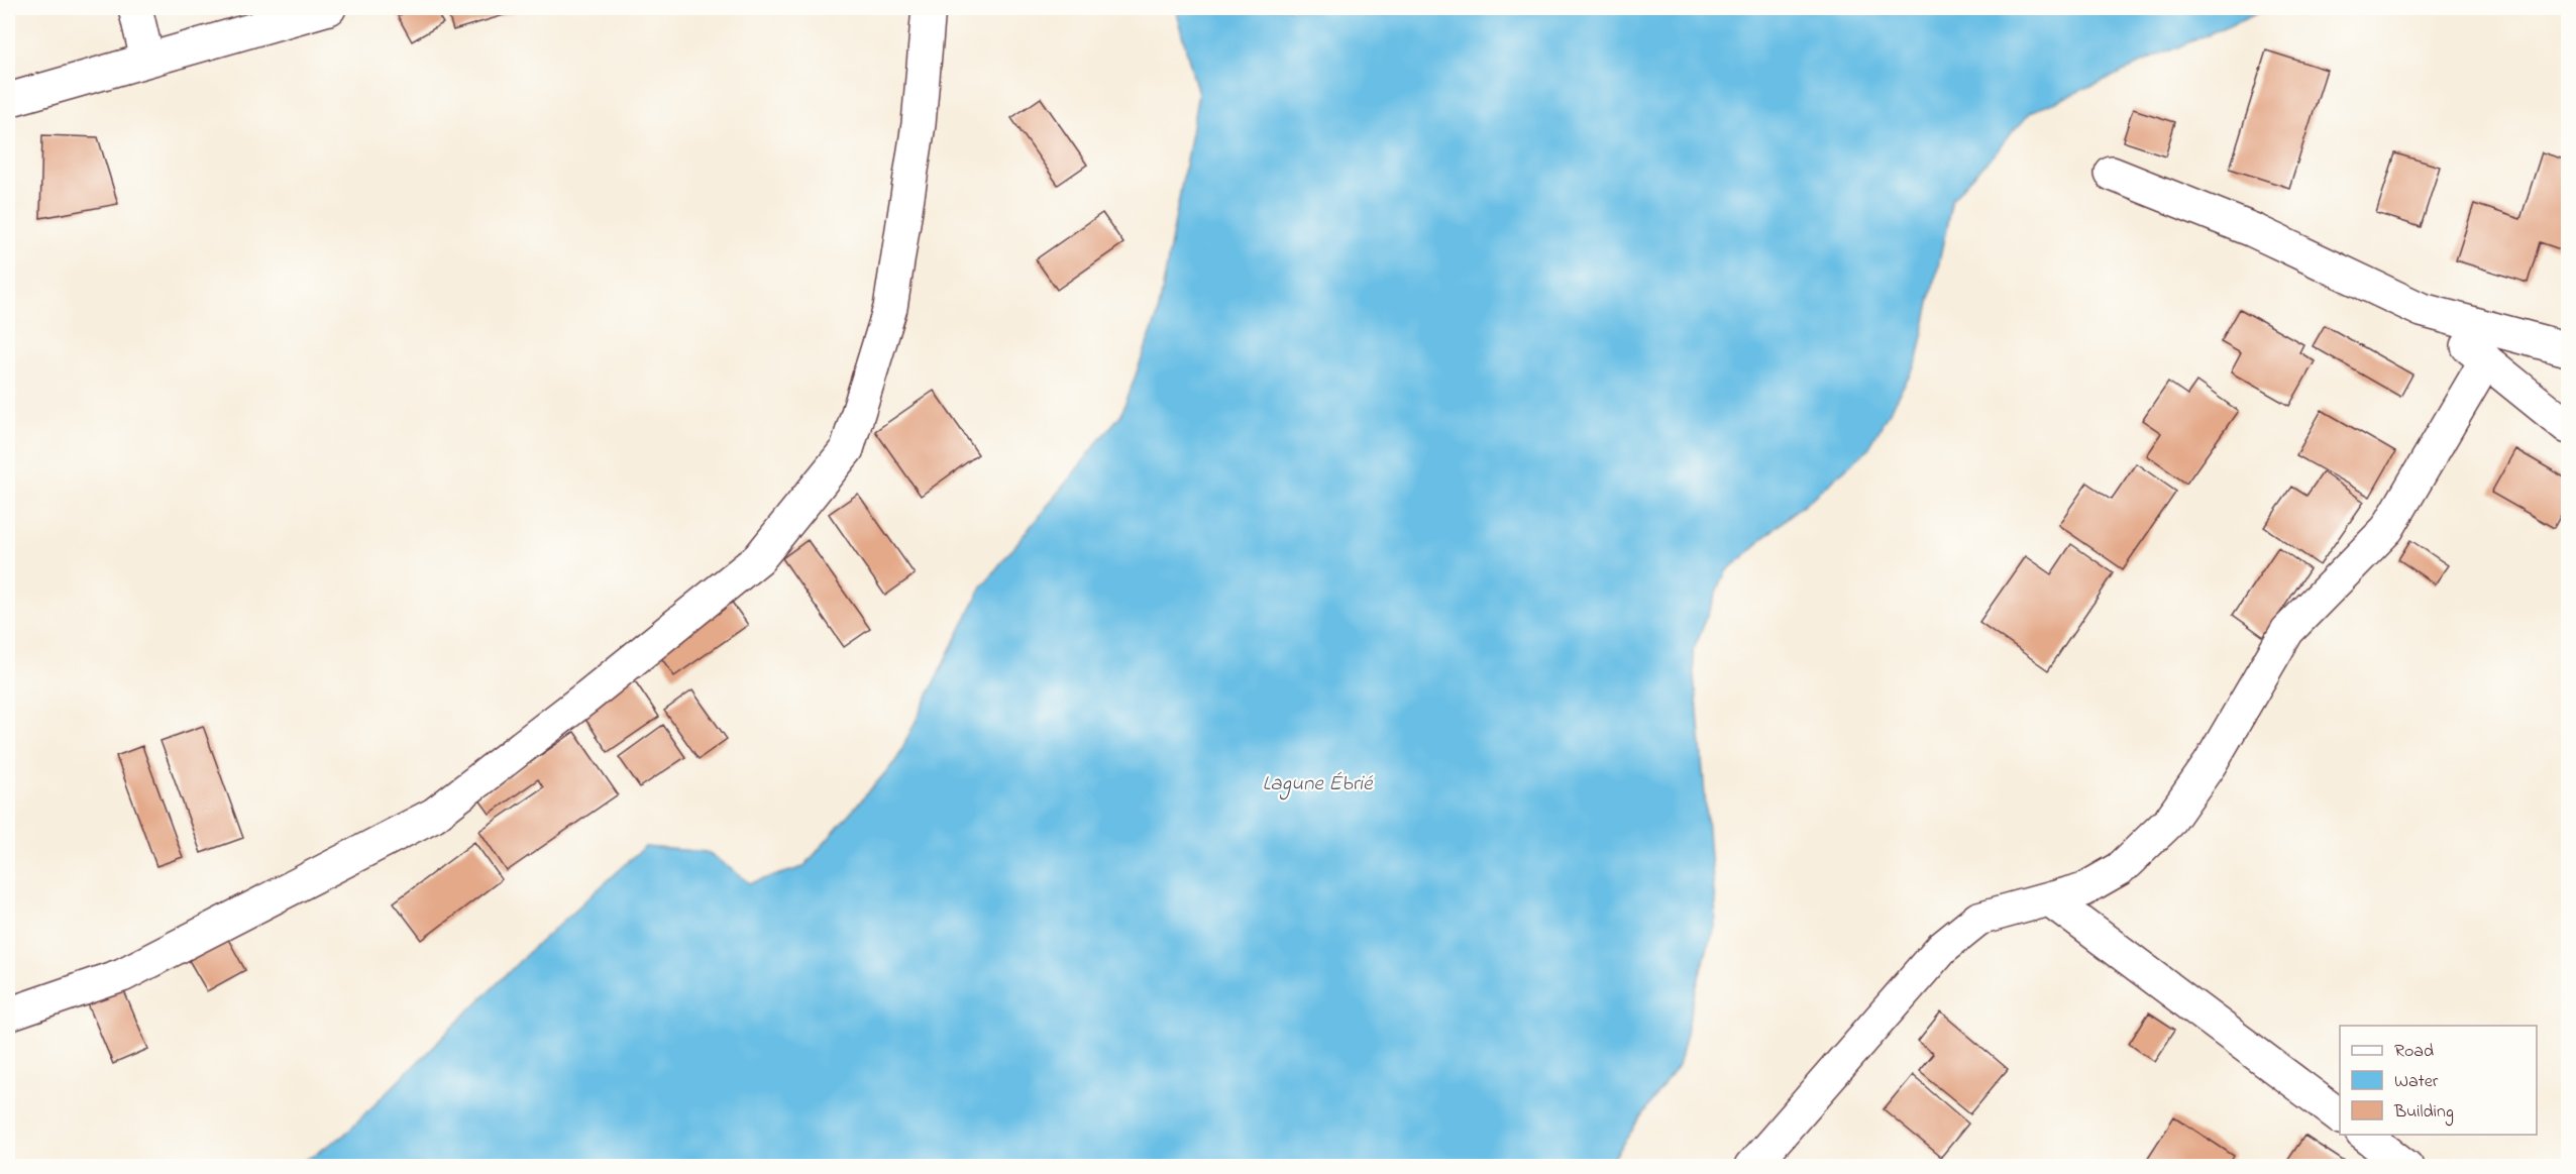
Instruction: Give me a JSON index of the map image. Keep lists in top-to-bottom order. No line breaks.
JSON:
{"water":["Lagune Ébrié"],"legend":["Road","Water","Building"]}
